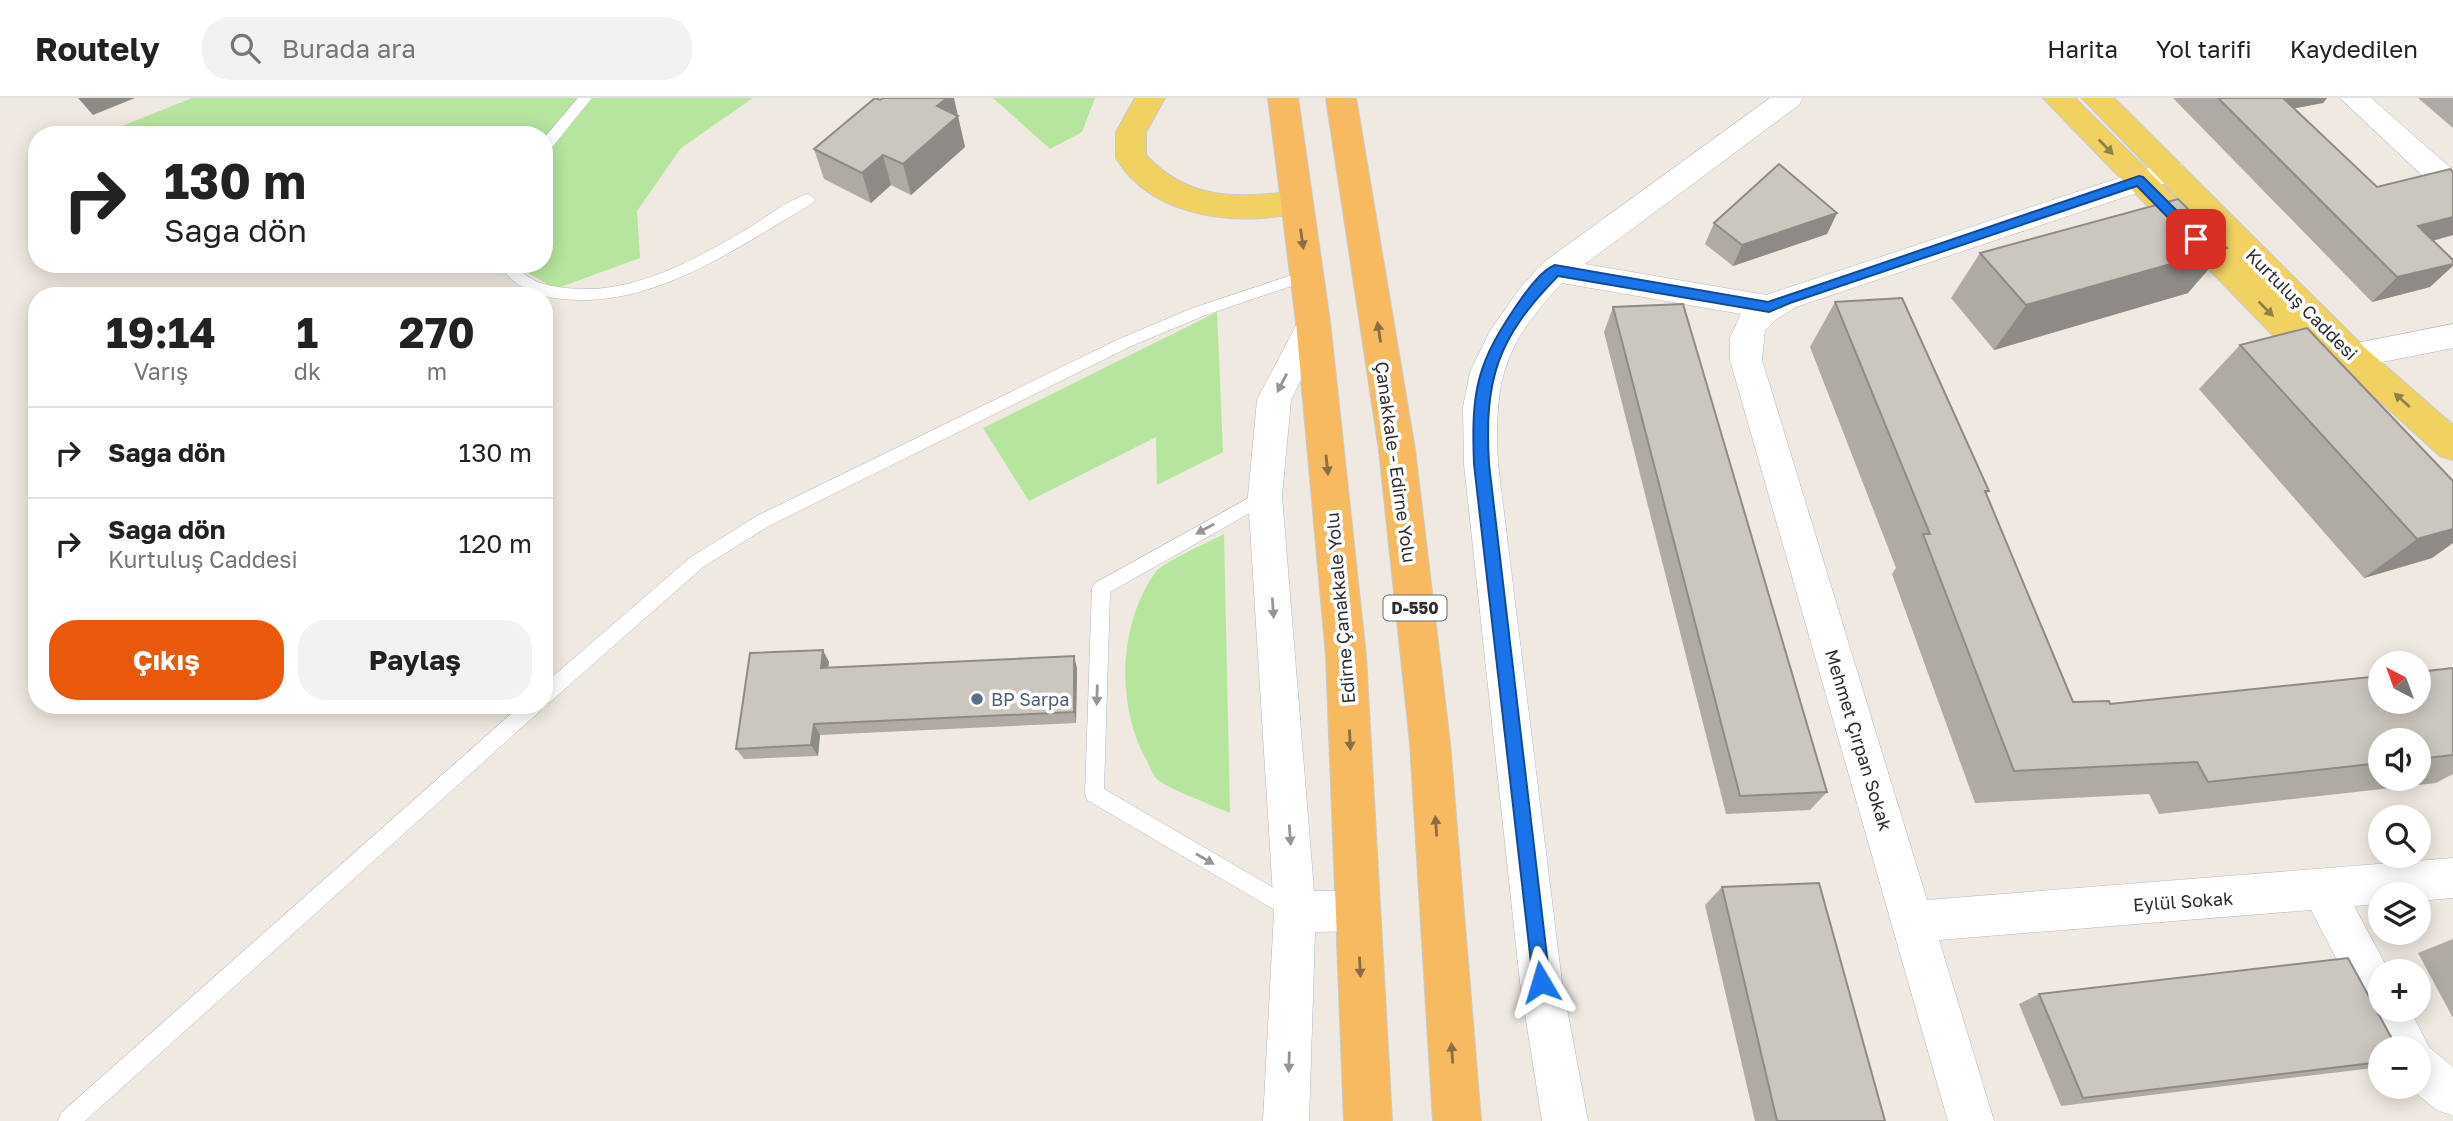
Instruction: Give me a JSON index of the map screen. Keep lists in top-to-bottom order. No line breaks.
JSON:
{"streets":{"highway":["Çanakkale - Edirne Yolu","Edirne Çanakkale Yolu","D-550"],"main road":["Kurtuluş Caddesi"],"street":["Mehmet Çırpan Sokak","Eylül Sokak"]},"crossings":[["Mehmet Çırpan Sokak","Eylül Sokak"]],"one_way":["Çanakkale - Edirne Yolu","Edirne Çanakkale Yolu"],"places":["BP Sarpa"],"north":"top left","page":{"header":"Routely","search":"Burada ara","nav":["Harita","Yol tarifi","Kaydedilen"],"turn":["130 m","Sağa dön"],"eta":["19:14","Varış","1","dk","270","m"],"list":[{"name":"Sağa dön","value":"130 m"},{"name":"Sağa dön","note":"Kurtuluş Caddesi","value":"120 m"}],"buttons":["Çıkış","Paylaş"],"map_buttons":["+","−"]}}
